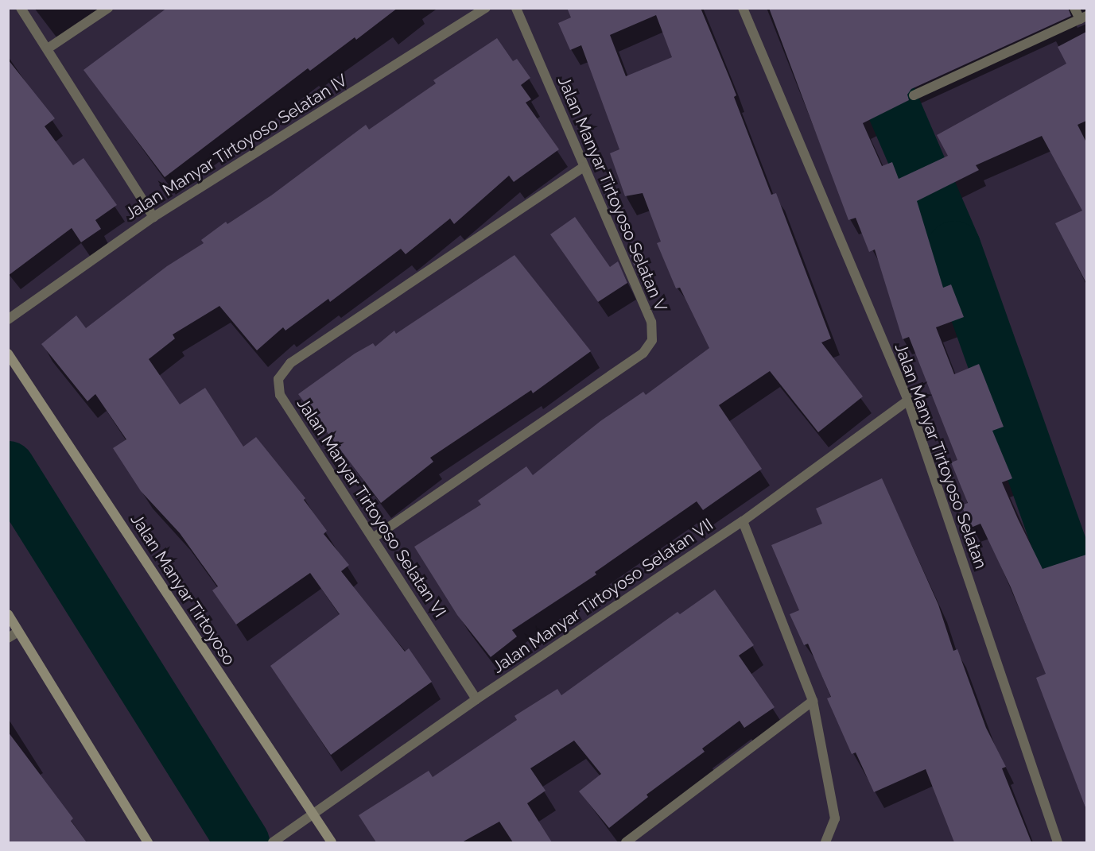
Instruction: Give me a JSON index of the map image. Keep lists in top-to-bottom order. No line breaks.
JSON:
{"streets":{"street":["Jalan Manyar Tirtoyoso Selatan IV","Jalan Manyar Tirtoyoso Selatan V","Jalan Manyar Tirtoyoso Selatan","Jalan Manyar Tirtoyoso Selatan VI","Jalan Manyar Tirtoyoso","Jalan Manyar Tirtoyoso Selatan VII"]},"crossings":[["Jalan Manyar Tirtoyoso Selatan V","Jalan Manyar Tirtoyoso Selatan VI"],["Jalan Manyar Tirtoyoso Selatan","Jalan Manyar Tirtoyoso Selatan VII"],["Jalan Manyar Tirtoyoso Selatan VI","Jalan Manyar Tirtoyoso Selatan VII"],["Jalan Manyar Tirtoyoso","Jalan Manyar Tirtoyoso Selatan VII"]]}
